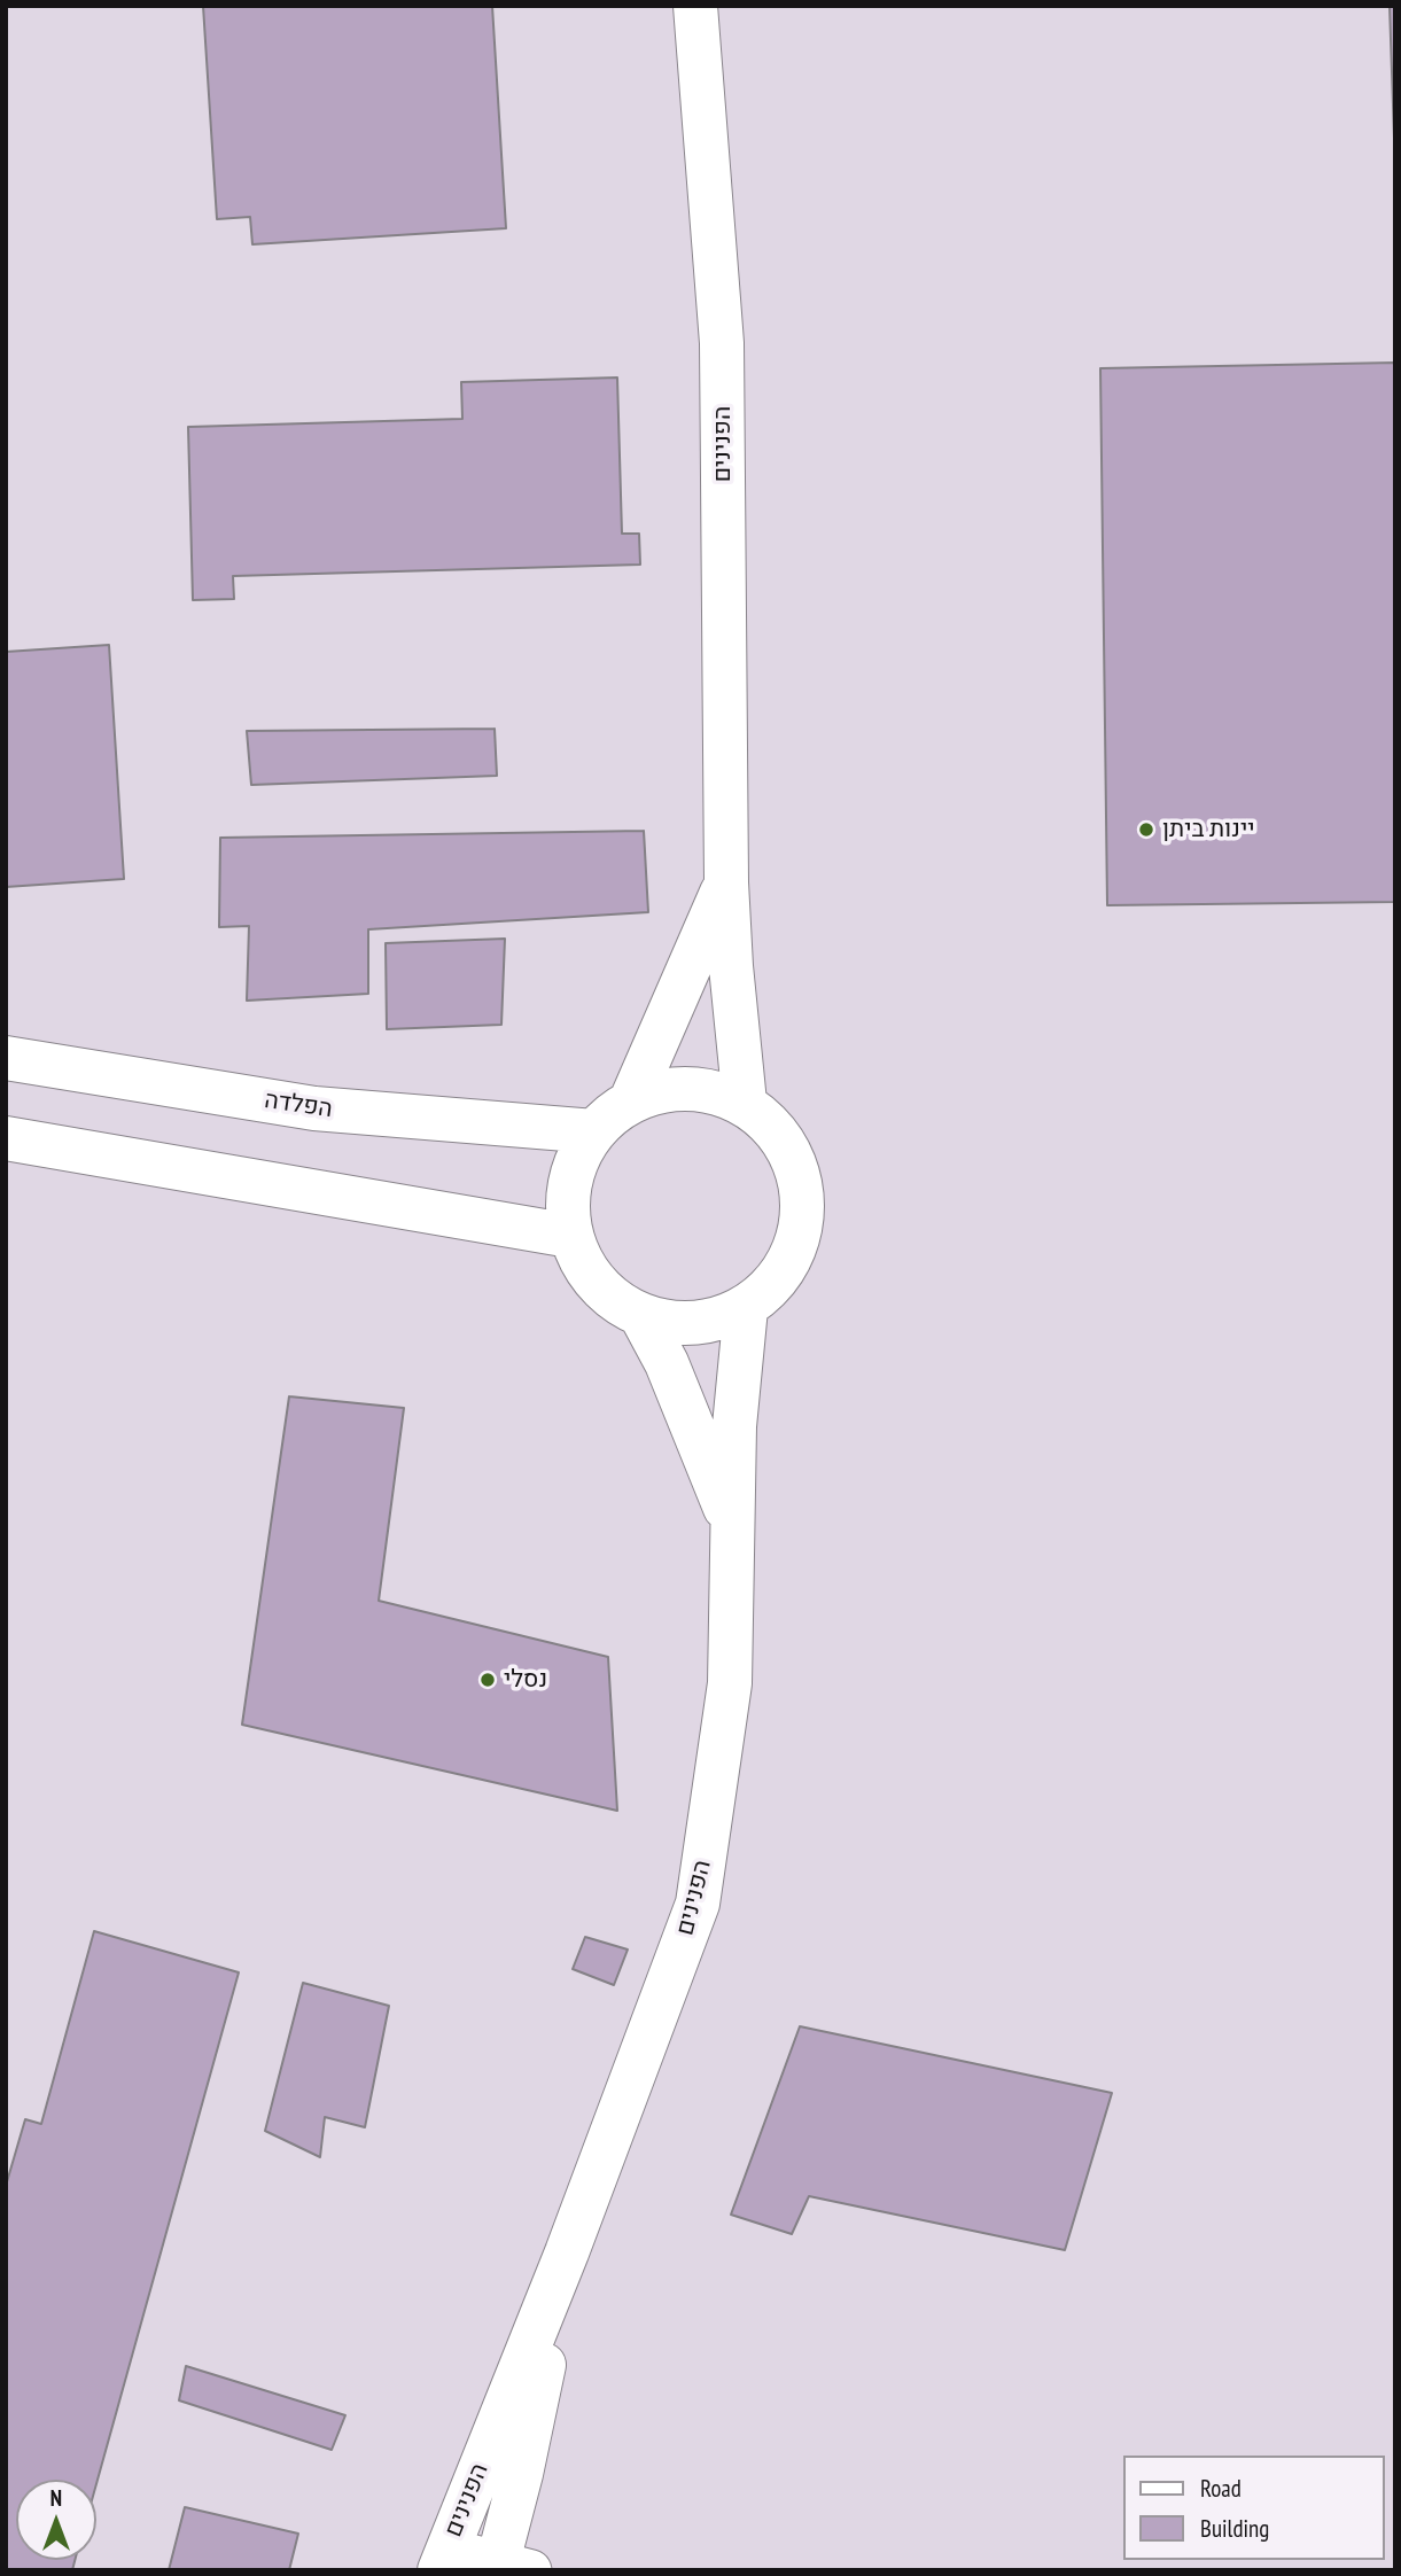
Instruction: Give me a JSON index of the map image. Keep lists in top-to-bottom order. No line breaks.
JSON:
{"streets":{"street":["הפנינים","הפלדה"]},"crossings":[["הפנינים","הפלדה"]],"places":["יינות ביתן","נסלי"],"legend":["Road","Building"],"north":"top"}
